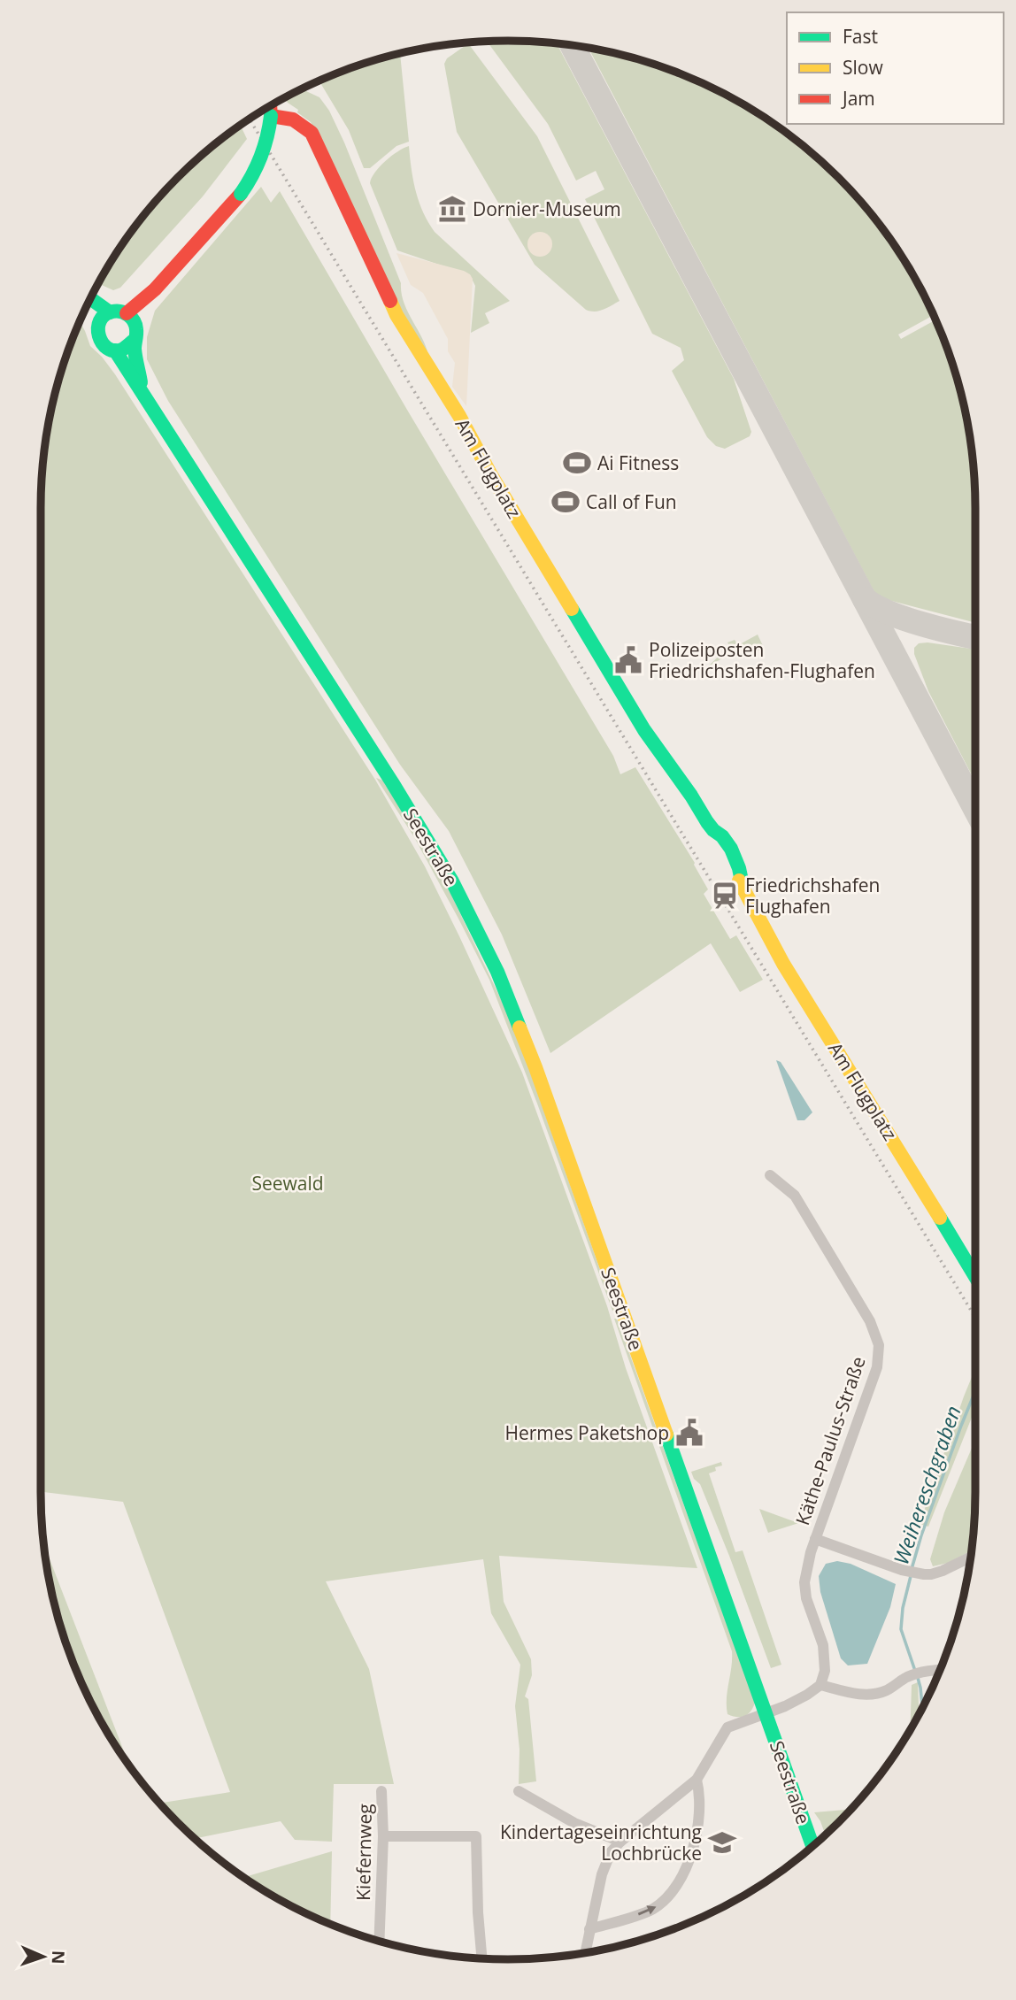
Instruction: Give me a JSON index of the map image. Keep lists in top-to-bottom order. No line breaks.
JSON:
{"streets":{"main road":["Am Flugplatz","Seestraße"],"street":["Käthe-Paulus-Straße","Kiefernweg"]},"water":["Weihereschgraben"],"parks":["Seewald"],"places":{"museum":["Dornier-Museum"],"sports":["Ai Fitness","Call of Fun"],"public building":["Polizeiposten Friedrichshafen-Flughafen","Hermes Paketshop"],"station":["Friedrichshafen Flughafen"],"school or university":["Kindertageseinrichtung Lochbrücke"]},"legend":["Fast","Slow","Jam"],"north":"right"}
